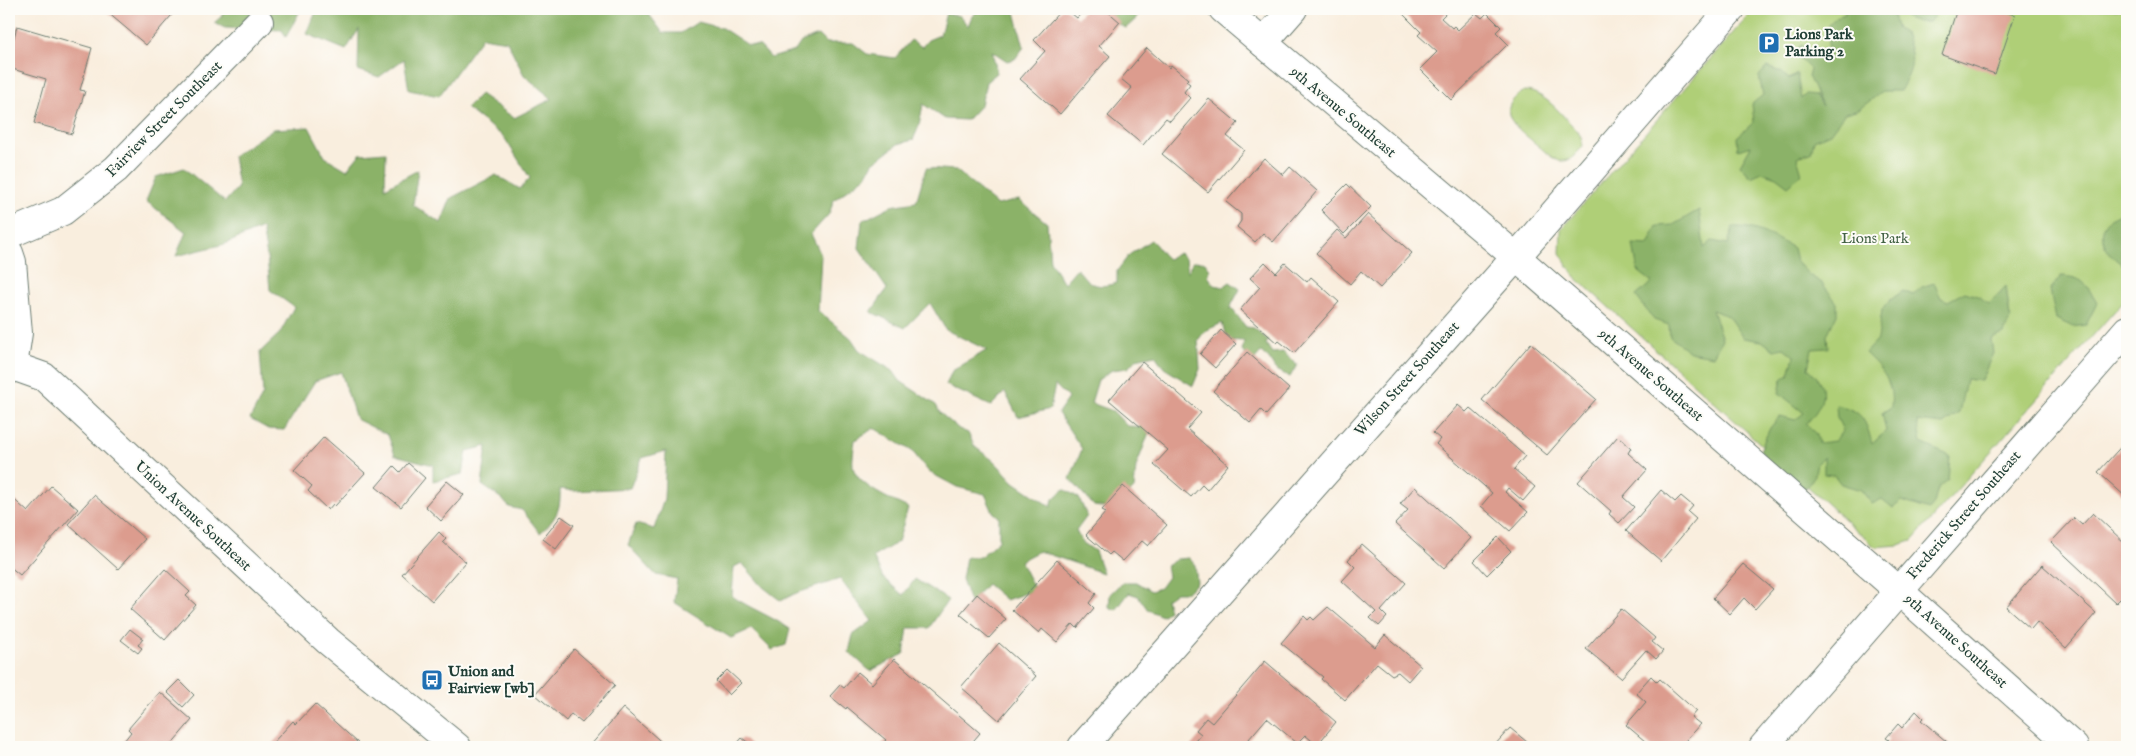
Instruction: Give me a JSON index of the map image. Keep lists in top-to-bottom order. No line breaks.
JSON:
{"streets":{"street":["9th Avenue Southeast","Fairview Street Southeast","Wilson Street Southeast","Frederick Street Southeast","Union Avenue Southeast"]},"crossings":[["9th Avenue Southeast","Wilson Street Southeast"],["9th Avenue Southeast","Frederick Street Southeast"]],"parks":["Lions Park"],"places":{"parking":["Lions Park Parking 2"],"bus stop":["Union and Fairview [wb]"]}}
